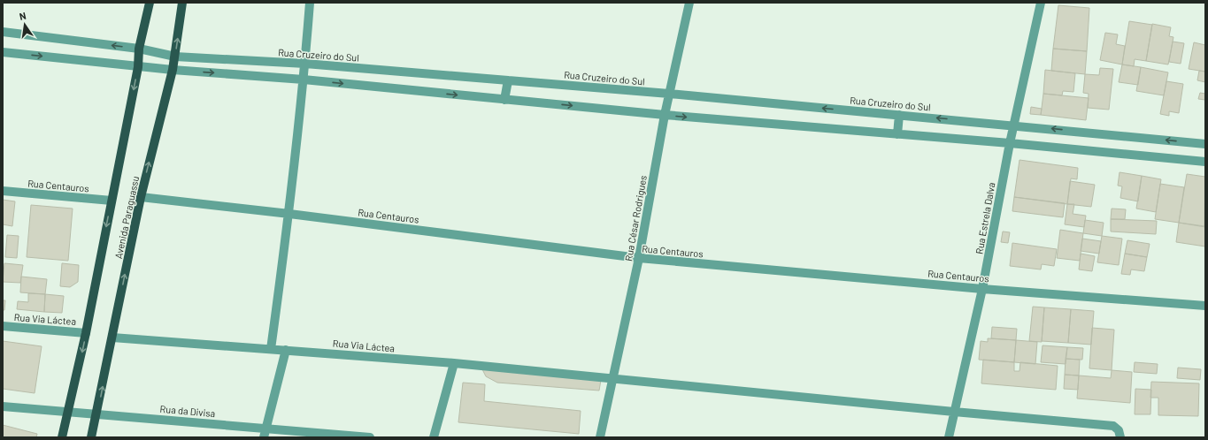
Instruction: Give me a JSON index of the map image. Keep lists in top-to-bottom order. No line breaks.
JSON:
{"streets":{"main road":["Avenida Paraguassu"],"street":["Rua Cruzeiro do Sul","Rua Centauros","Rua César Rodrigues","Rua Estrela Dalva","Rua Via Láctea","Rua da Divisa"]},"crossings":[["Rua Cruzeiro do Sul","Avenida Paraguassu"],["Rua Cruzeiro do Sul","Rua César Rodrigues"],["Rua Cruzeiro do Sul","Rua Estrela Dalva"],["Rua Centauros","Avenida Paraguassu"],["Rua Centauros","Rua César Rodrigues"],["Rua Centauros","Rua Estrela Dalva"],["Avenida Paraguassu","Rua Via Láctea"],["Avenida Paraguassu","Rua da Divisa"],["Rua César Rodrigues","Rua Via Láctea"],["Rua Estrela Dalva","Rua Via Láctea"]],"north":"top"}
